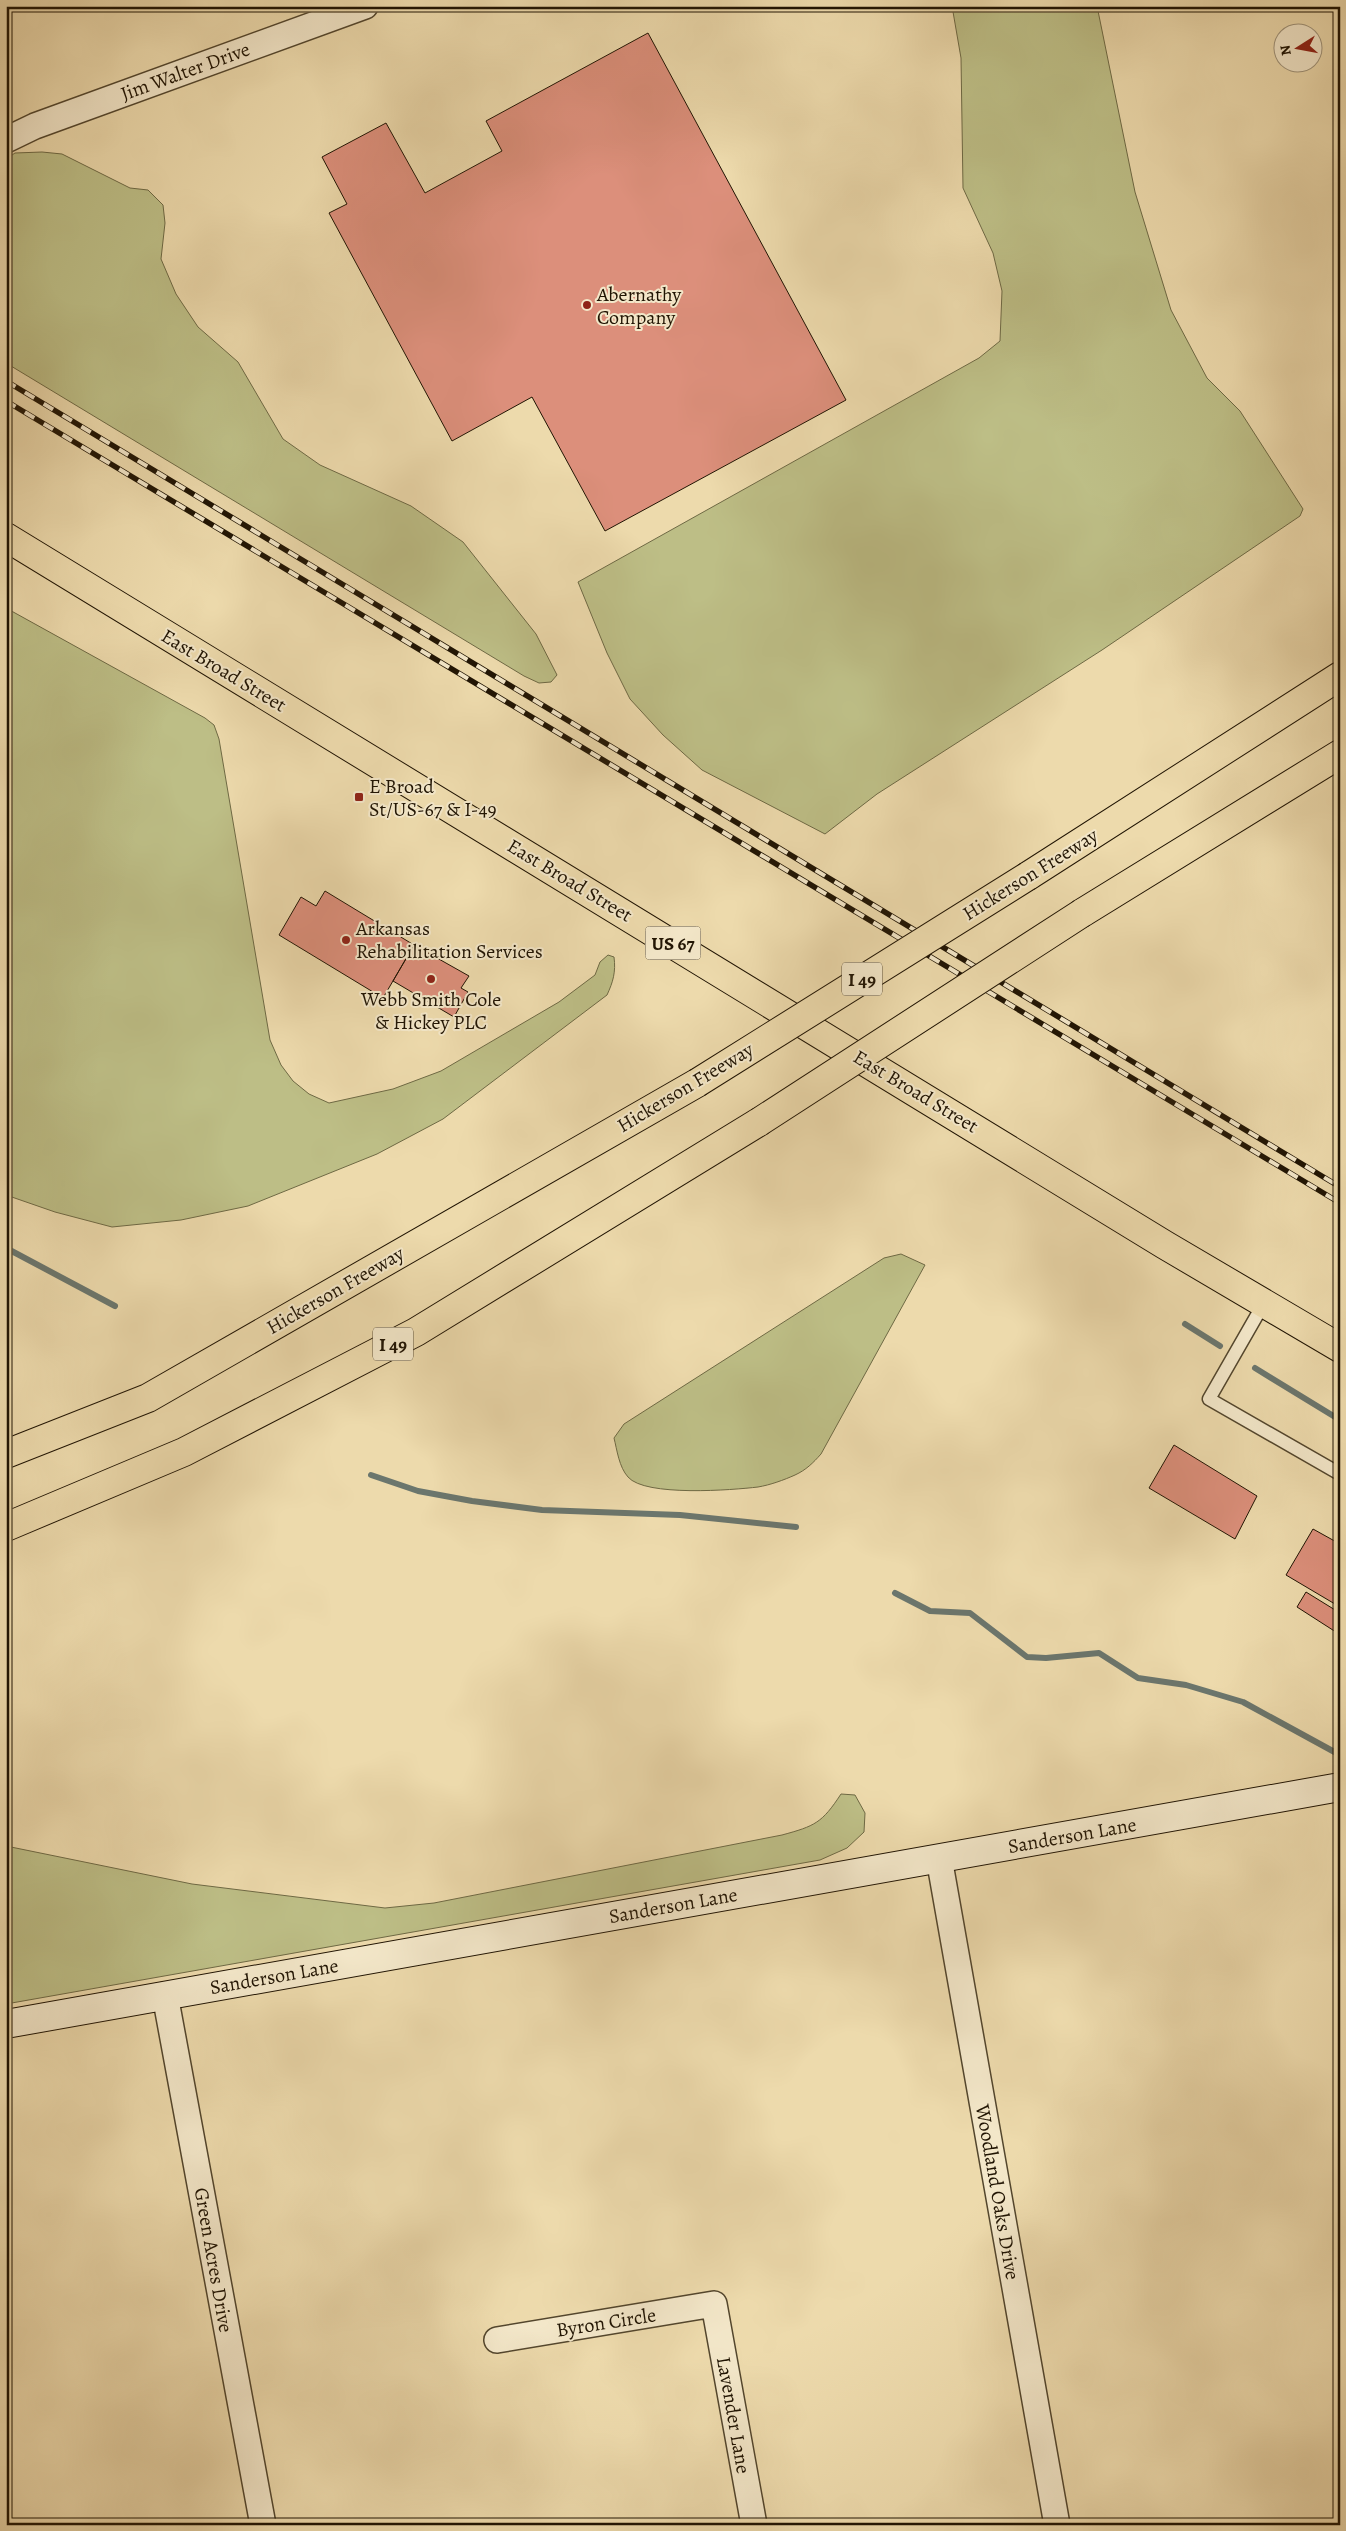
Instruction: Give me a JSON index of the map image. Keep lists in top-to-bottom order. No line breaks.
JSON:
{"streets":{"main road":["East Broad Street","Hickerson Freeway","US 67","I 49"],"street":["Jim Walter Drive","Sanderson Lane","Woodland Oaks Drive","Green Acres Drive","Byron Circle","Lavender Lane"]},"crossings":[["Sanderson Lane","Woodland Oaks Drive"],["Sanderson Lane","Green Acres Drive"],["Byron Circle","Lavender Lane"]],"places":{"other":["Abernathy Company","Arkansas Rehabilitation Services","Webb Smith Cole & Hickey PLC"],"transit":["E Broad St/US-67 & I-49"]},"north":"left"}
